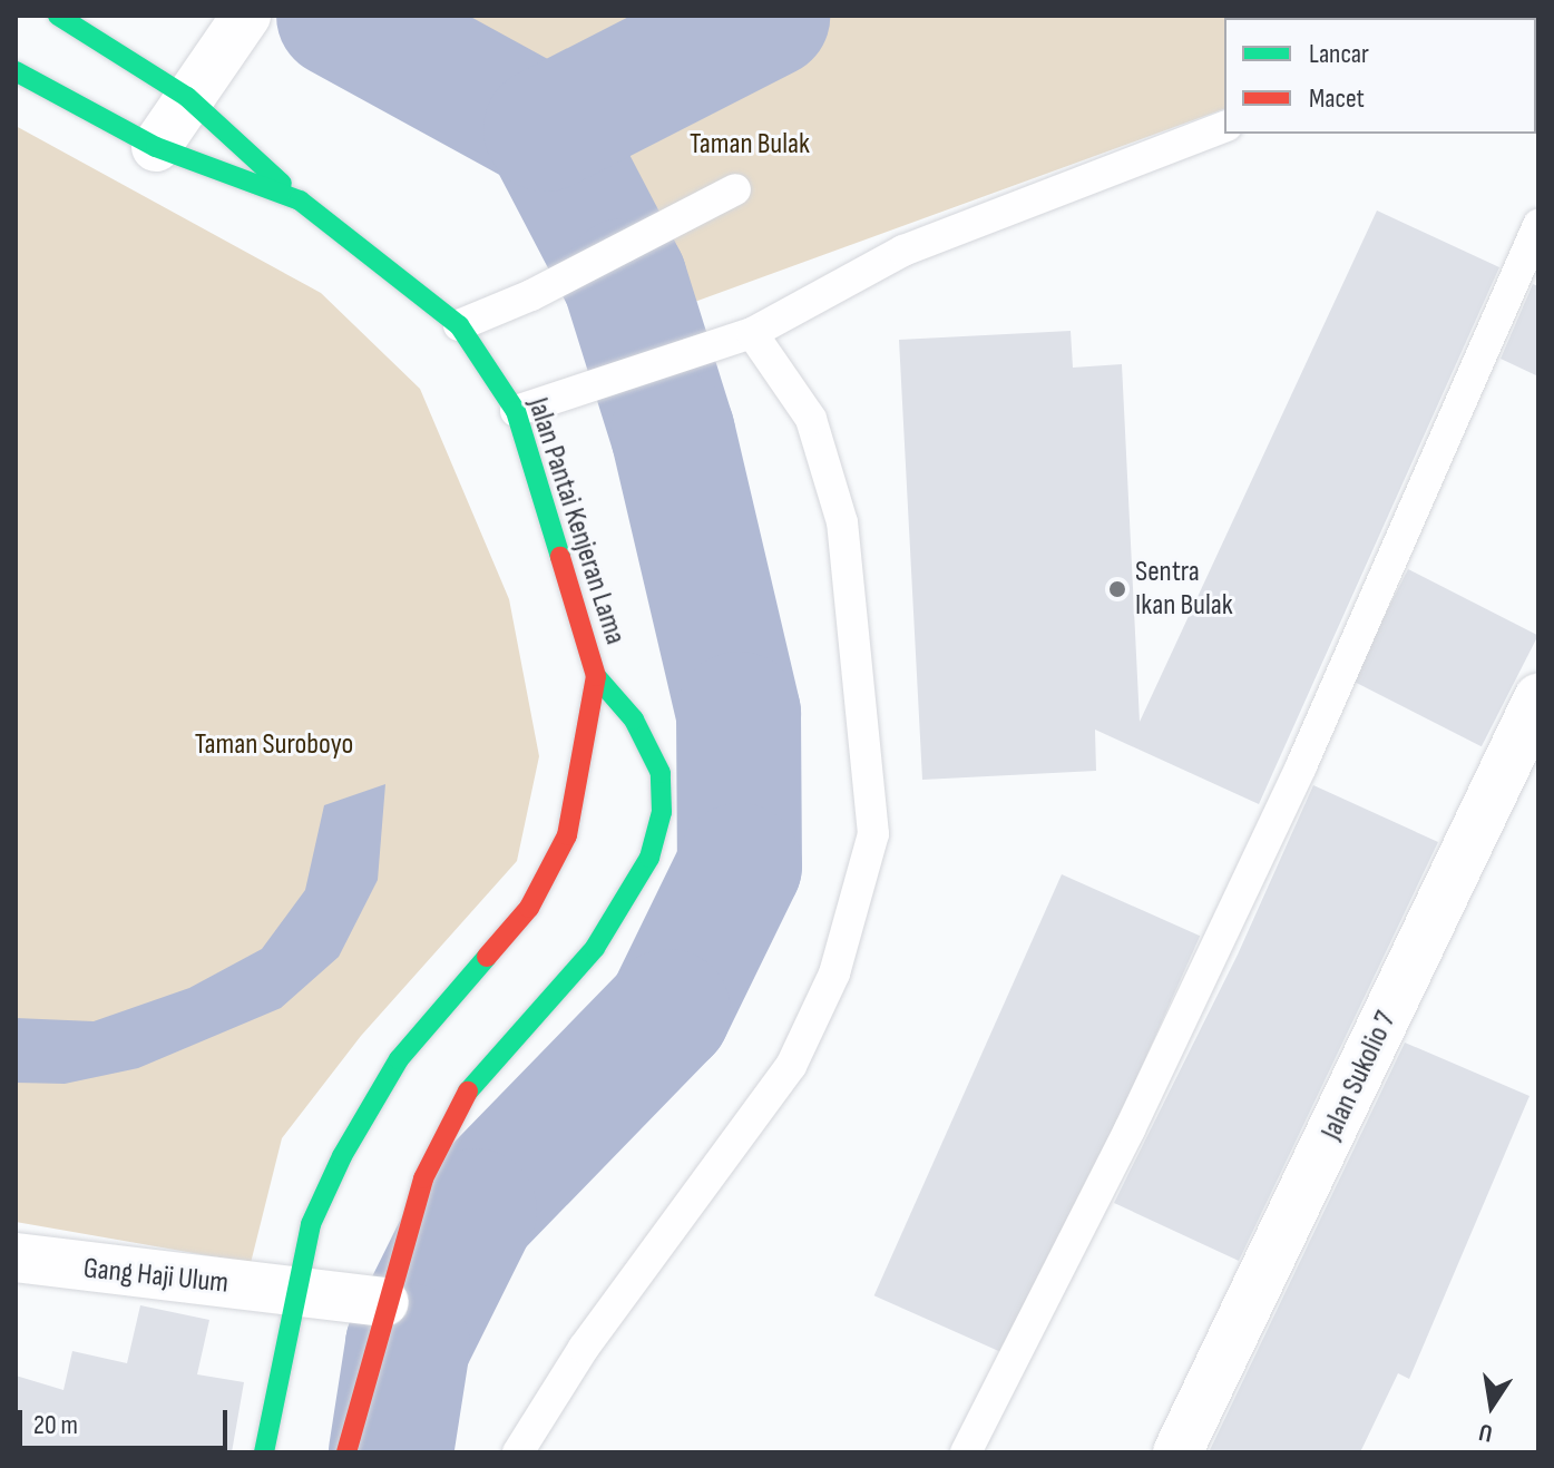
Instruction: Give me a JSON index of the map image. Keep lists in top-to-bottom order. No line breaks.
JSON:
{"streets":{"main road":["Jalan Pantai Kenjeran Lama"],"street":["Jalan Sukolio 7","Gang Haji Ulum"]},"crossings":[["Jalan Pantai Kenjeran Lama","Gang Haji Ulum"]],"parks":["Taman Bulak","Taman Suroboyo"],"places":["Sentra Ikan Bulak"],"legend":["Lancar","Macet"],"scale_bar":"20 m","north":"bottom"}
